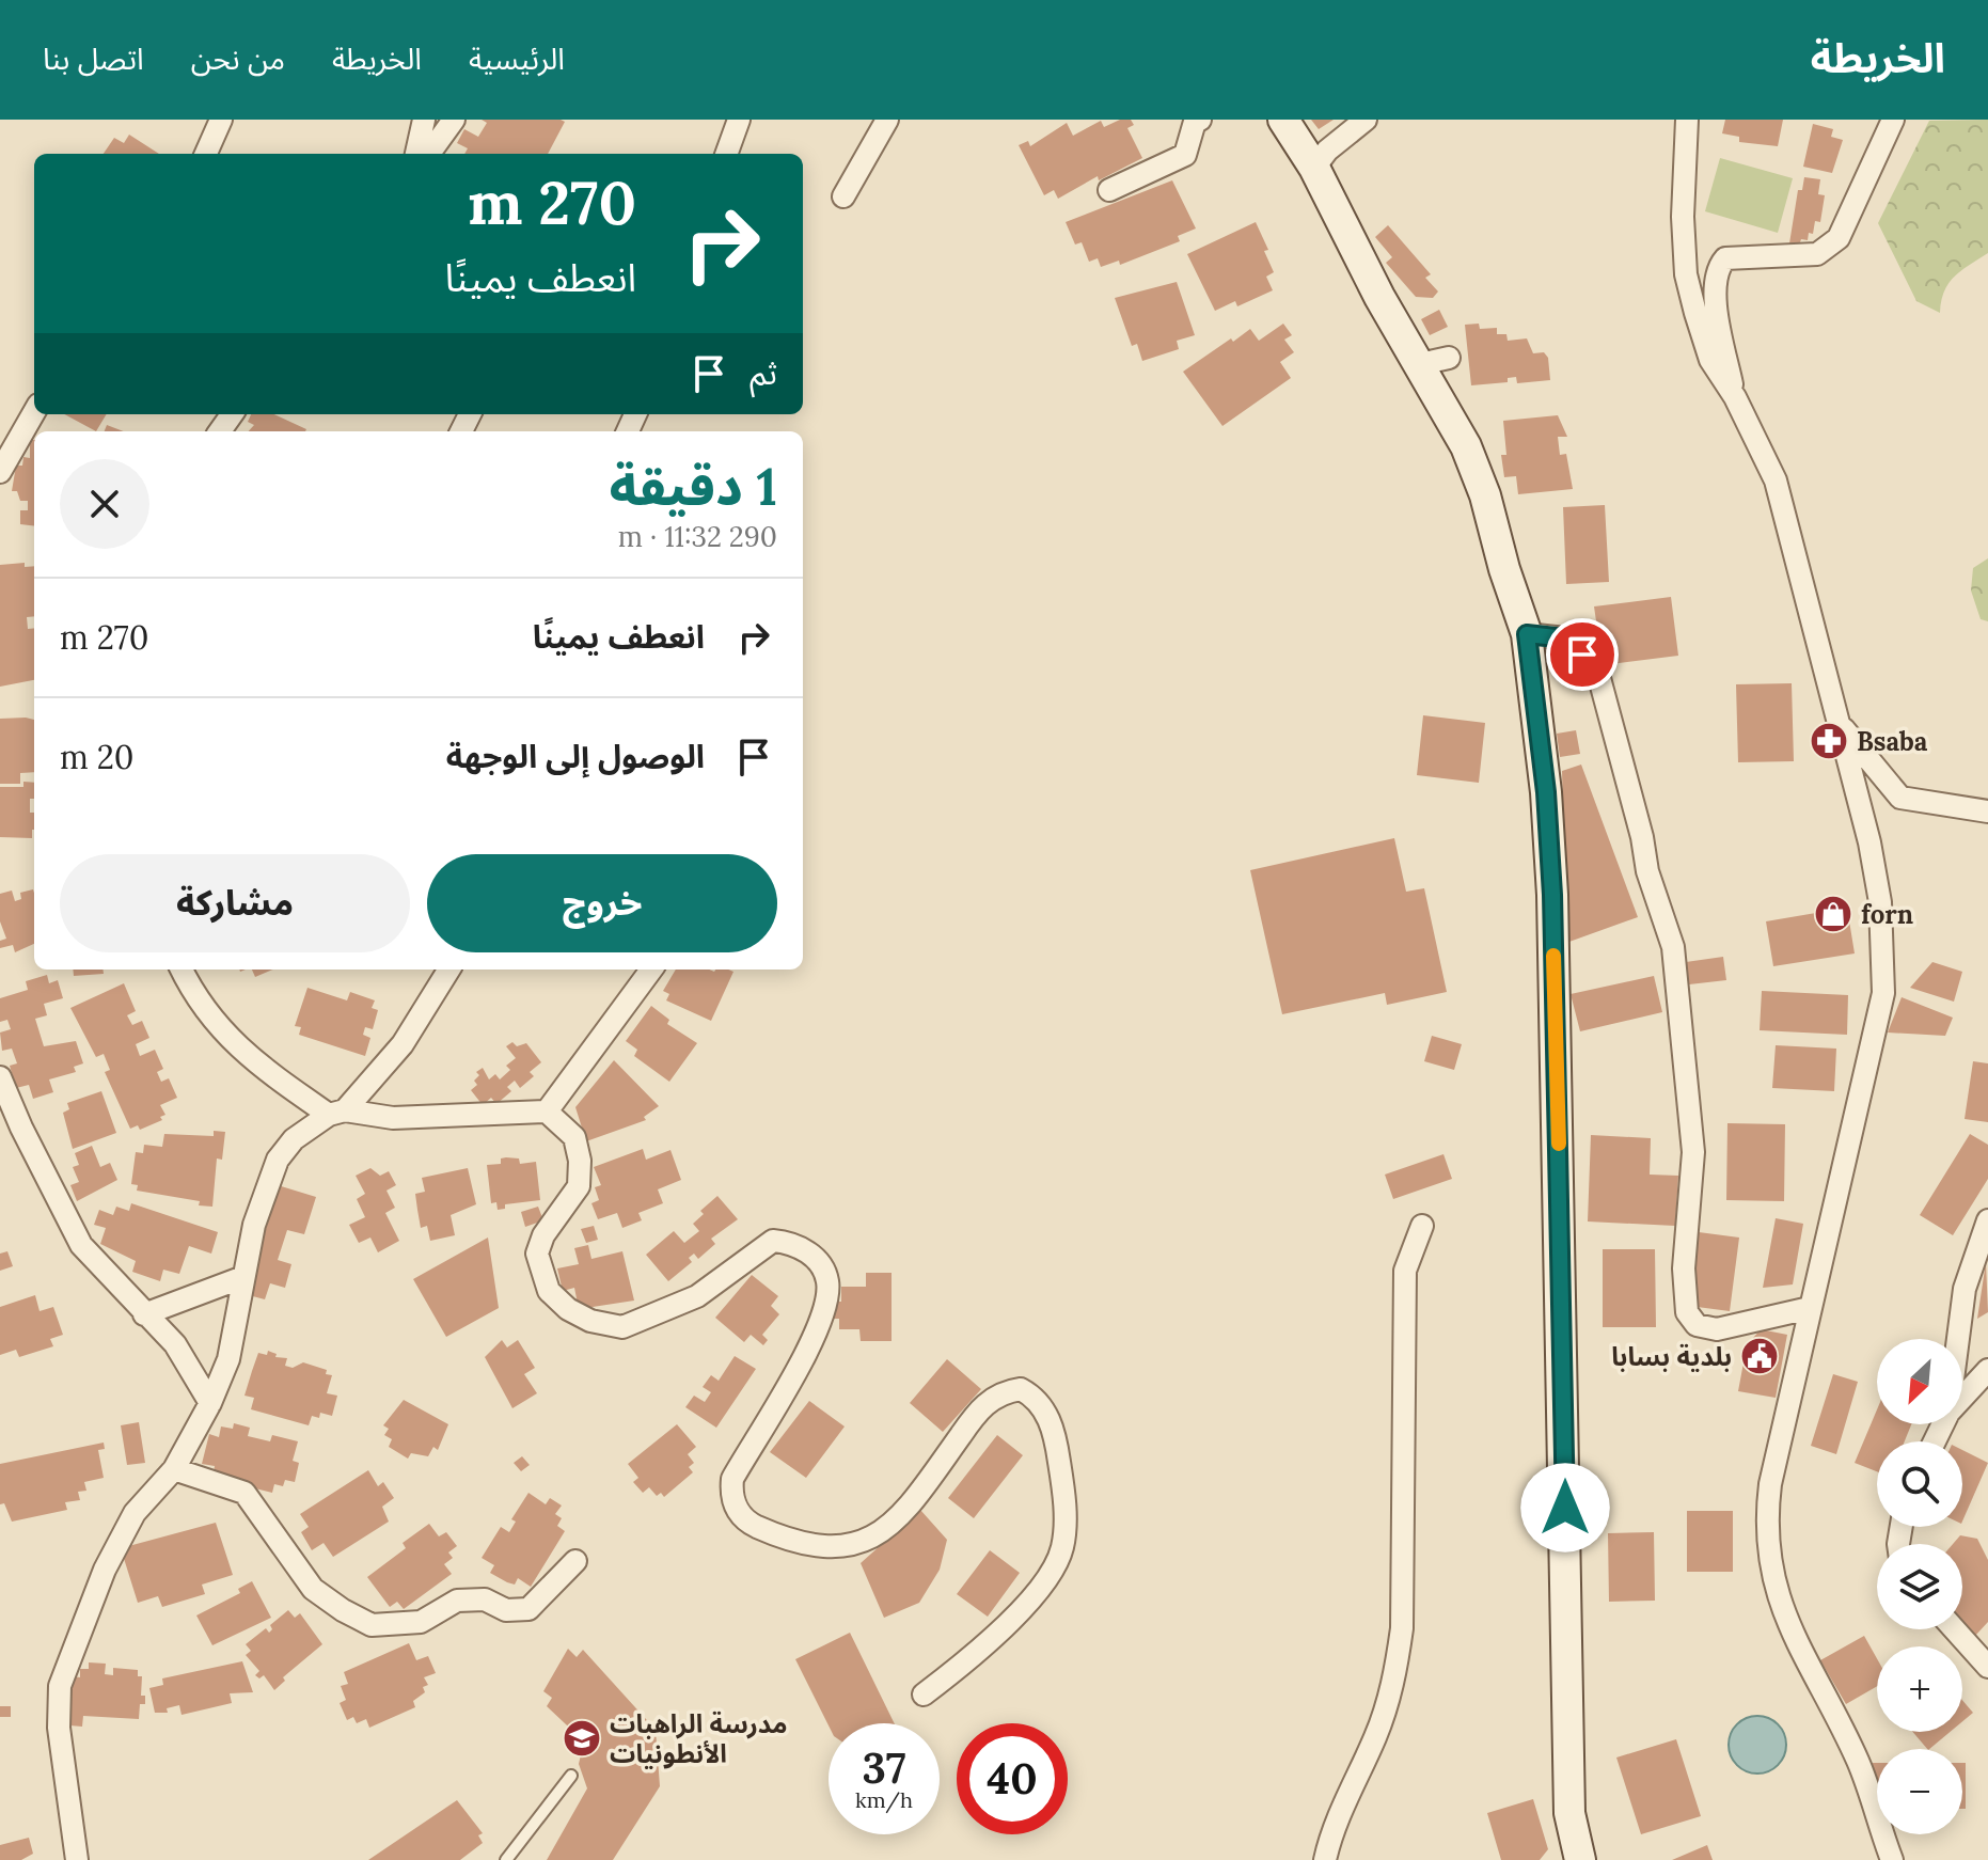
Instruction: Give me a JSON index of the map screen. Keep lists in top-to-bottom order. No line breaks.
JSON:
{"places":{"pharmacy":["Bsaba"],"shop":["forn"],"public building":["بلدية بسابا"],"school or university":["مدرسة الراهبات الأنطونيات"]},"north":"bottom left","page":{"header":"الخريطة","nav":["الرئيسية","الخريطة","من نحن","اتصل بنا"],"turn":["270 m","انعطف يمينًا"],"then":"ثم","heading":["1 دقيقة","290 m · 11:32"],"list":[{"name":"انعطف يمينًا","value":"270 m"},{"name":"الوصول إلى الوجهة","value":"20 m"}],"buttons":["خروج","مشاركة"],"map_buttons":["+","−"],"speed":"37 km/h","limit":"40"}}
